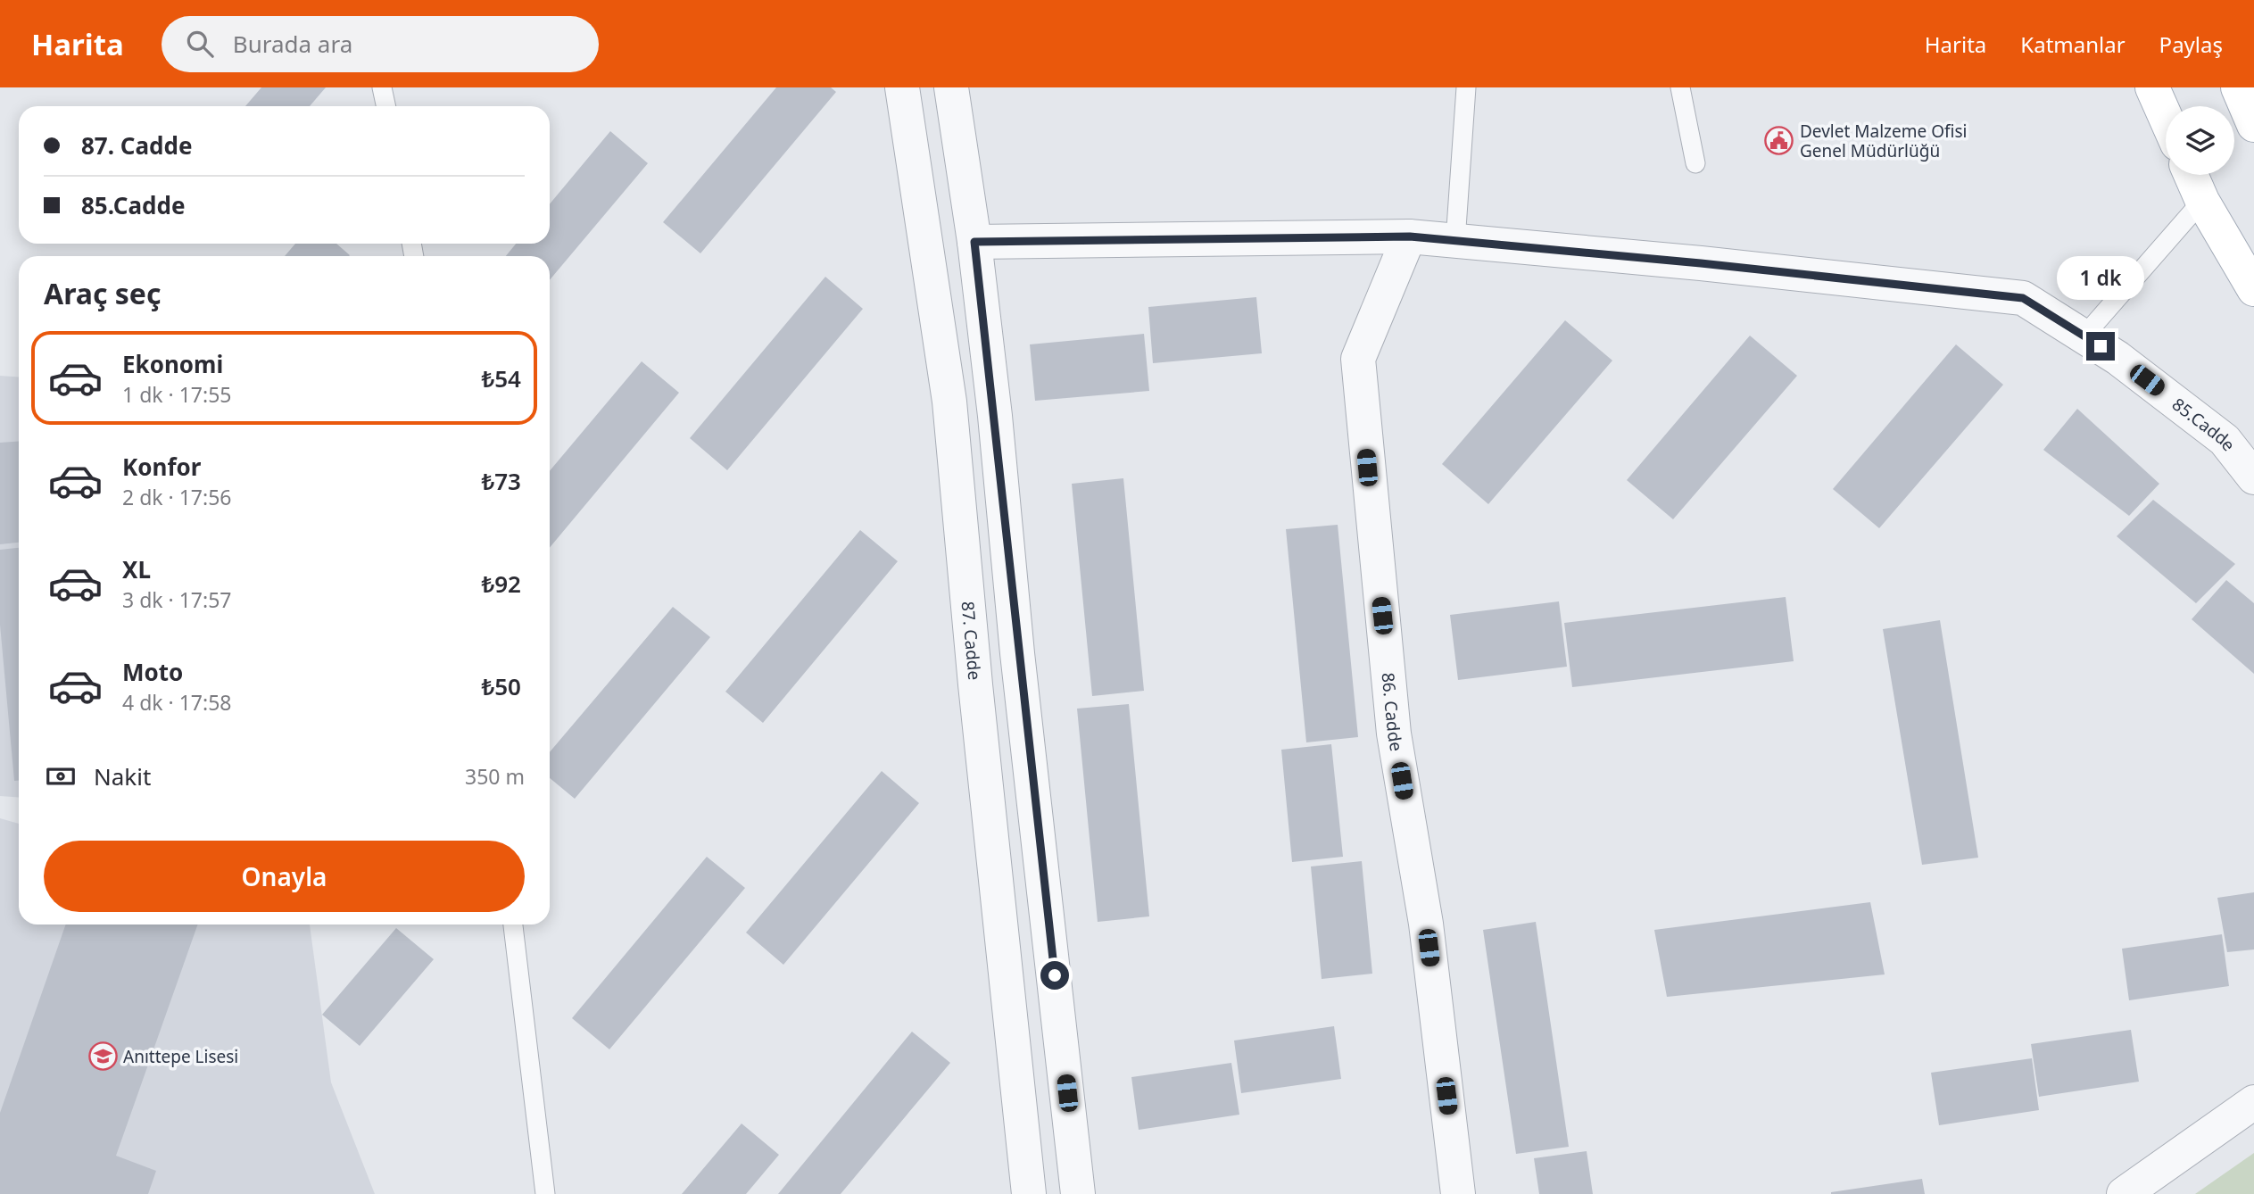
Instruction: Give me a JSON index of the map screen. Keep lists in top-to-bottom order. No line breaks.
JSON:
{"streets":{"street":["85.Cadde","87. Cadde","86. Cadde"]},"crossings":[["85.Cadde","86. Cadde"]],"places":{"public building":["Devlet Malzeme Ofisi Genel Müdürlüğü"],"school or university":["Anıttepe Lisesi"]},"page":{"header":"Harita","search":"Burada ara","nav":["Harita","Katmanlar","Paylaş"],"banner":["87. Cadde","85.Cadde"],"bubble":"1 dk","heading":"Araç seç","list":[{"name":"Ekonomi","note":"1 dk · 17:55","value":"₺54"},{"name":"Konfor","note":"2 dk · 17:56","value":"₺73"},{"name":"XL","note":"3 dk · 17:57","value":"₺92"},{"name":"Moto","note":"4 dk · 17:58","value":"₺50"}],"pay":["Nakit","350 m"],"buttons":"Onayla"}}
